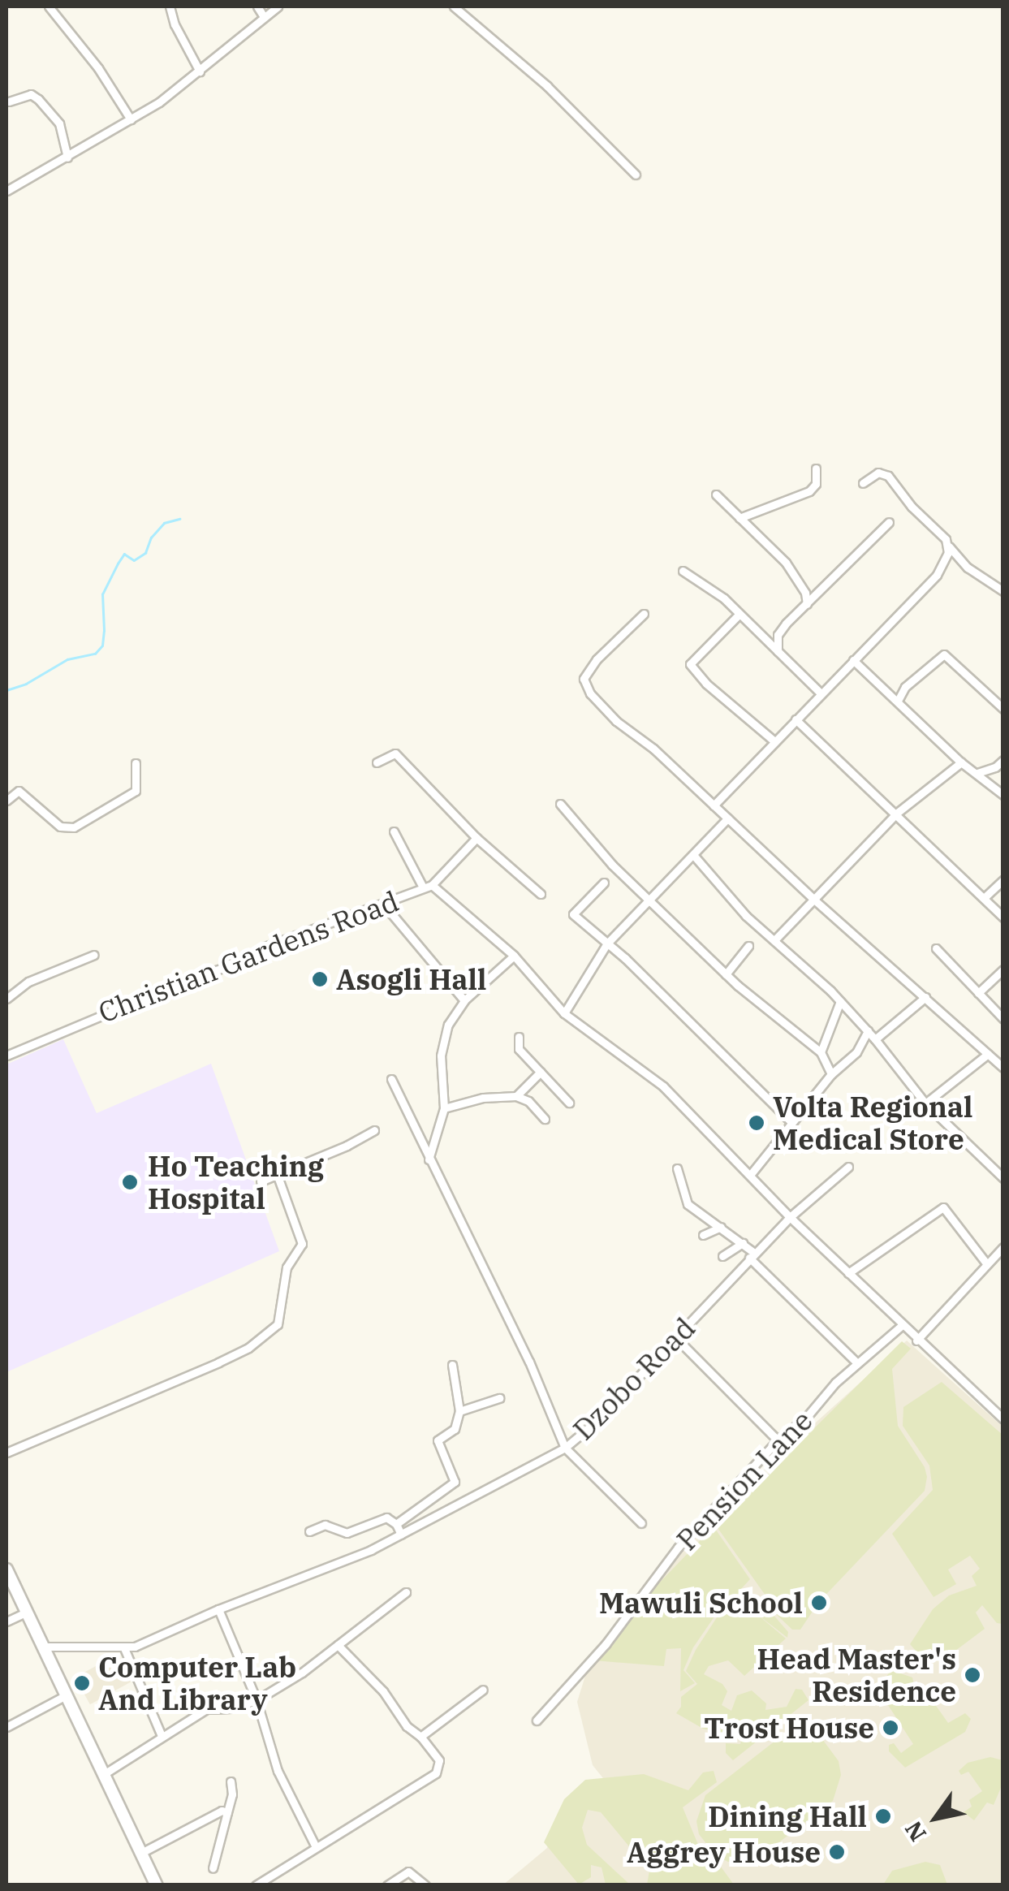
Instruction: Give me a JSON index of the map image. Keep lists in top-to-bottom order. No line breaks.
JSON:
{"streets":{"street":["Christian Gardens Road","Dzobo Road","Pension Lane"]},"places":["Asogli Hall","Volta Regional Medical Store","Ho Teaching Hospital","Mawuli School","Head Master's Residence","Computer Lab And Library","Trost House","Dining Hall","Aggrey House"],"north":"bottom left"}
